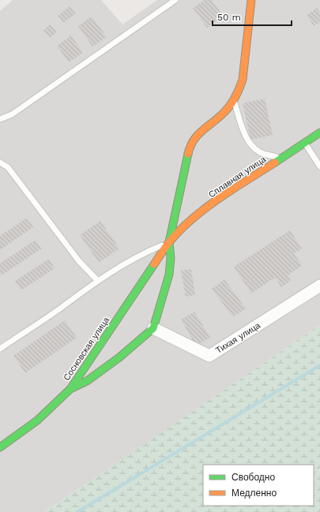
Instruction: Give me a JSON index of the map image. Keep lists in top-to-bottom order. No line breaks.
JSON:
{"streets":{"street":["Сплавная улица","Тихая улица","Сосновская улица"]},"crossings":[["Сплавная улица","Сосновская улица"]],"legend":["Свободно","Медленно"],"scale_bar":"50 m"}
